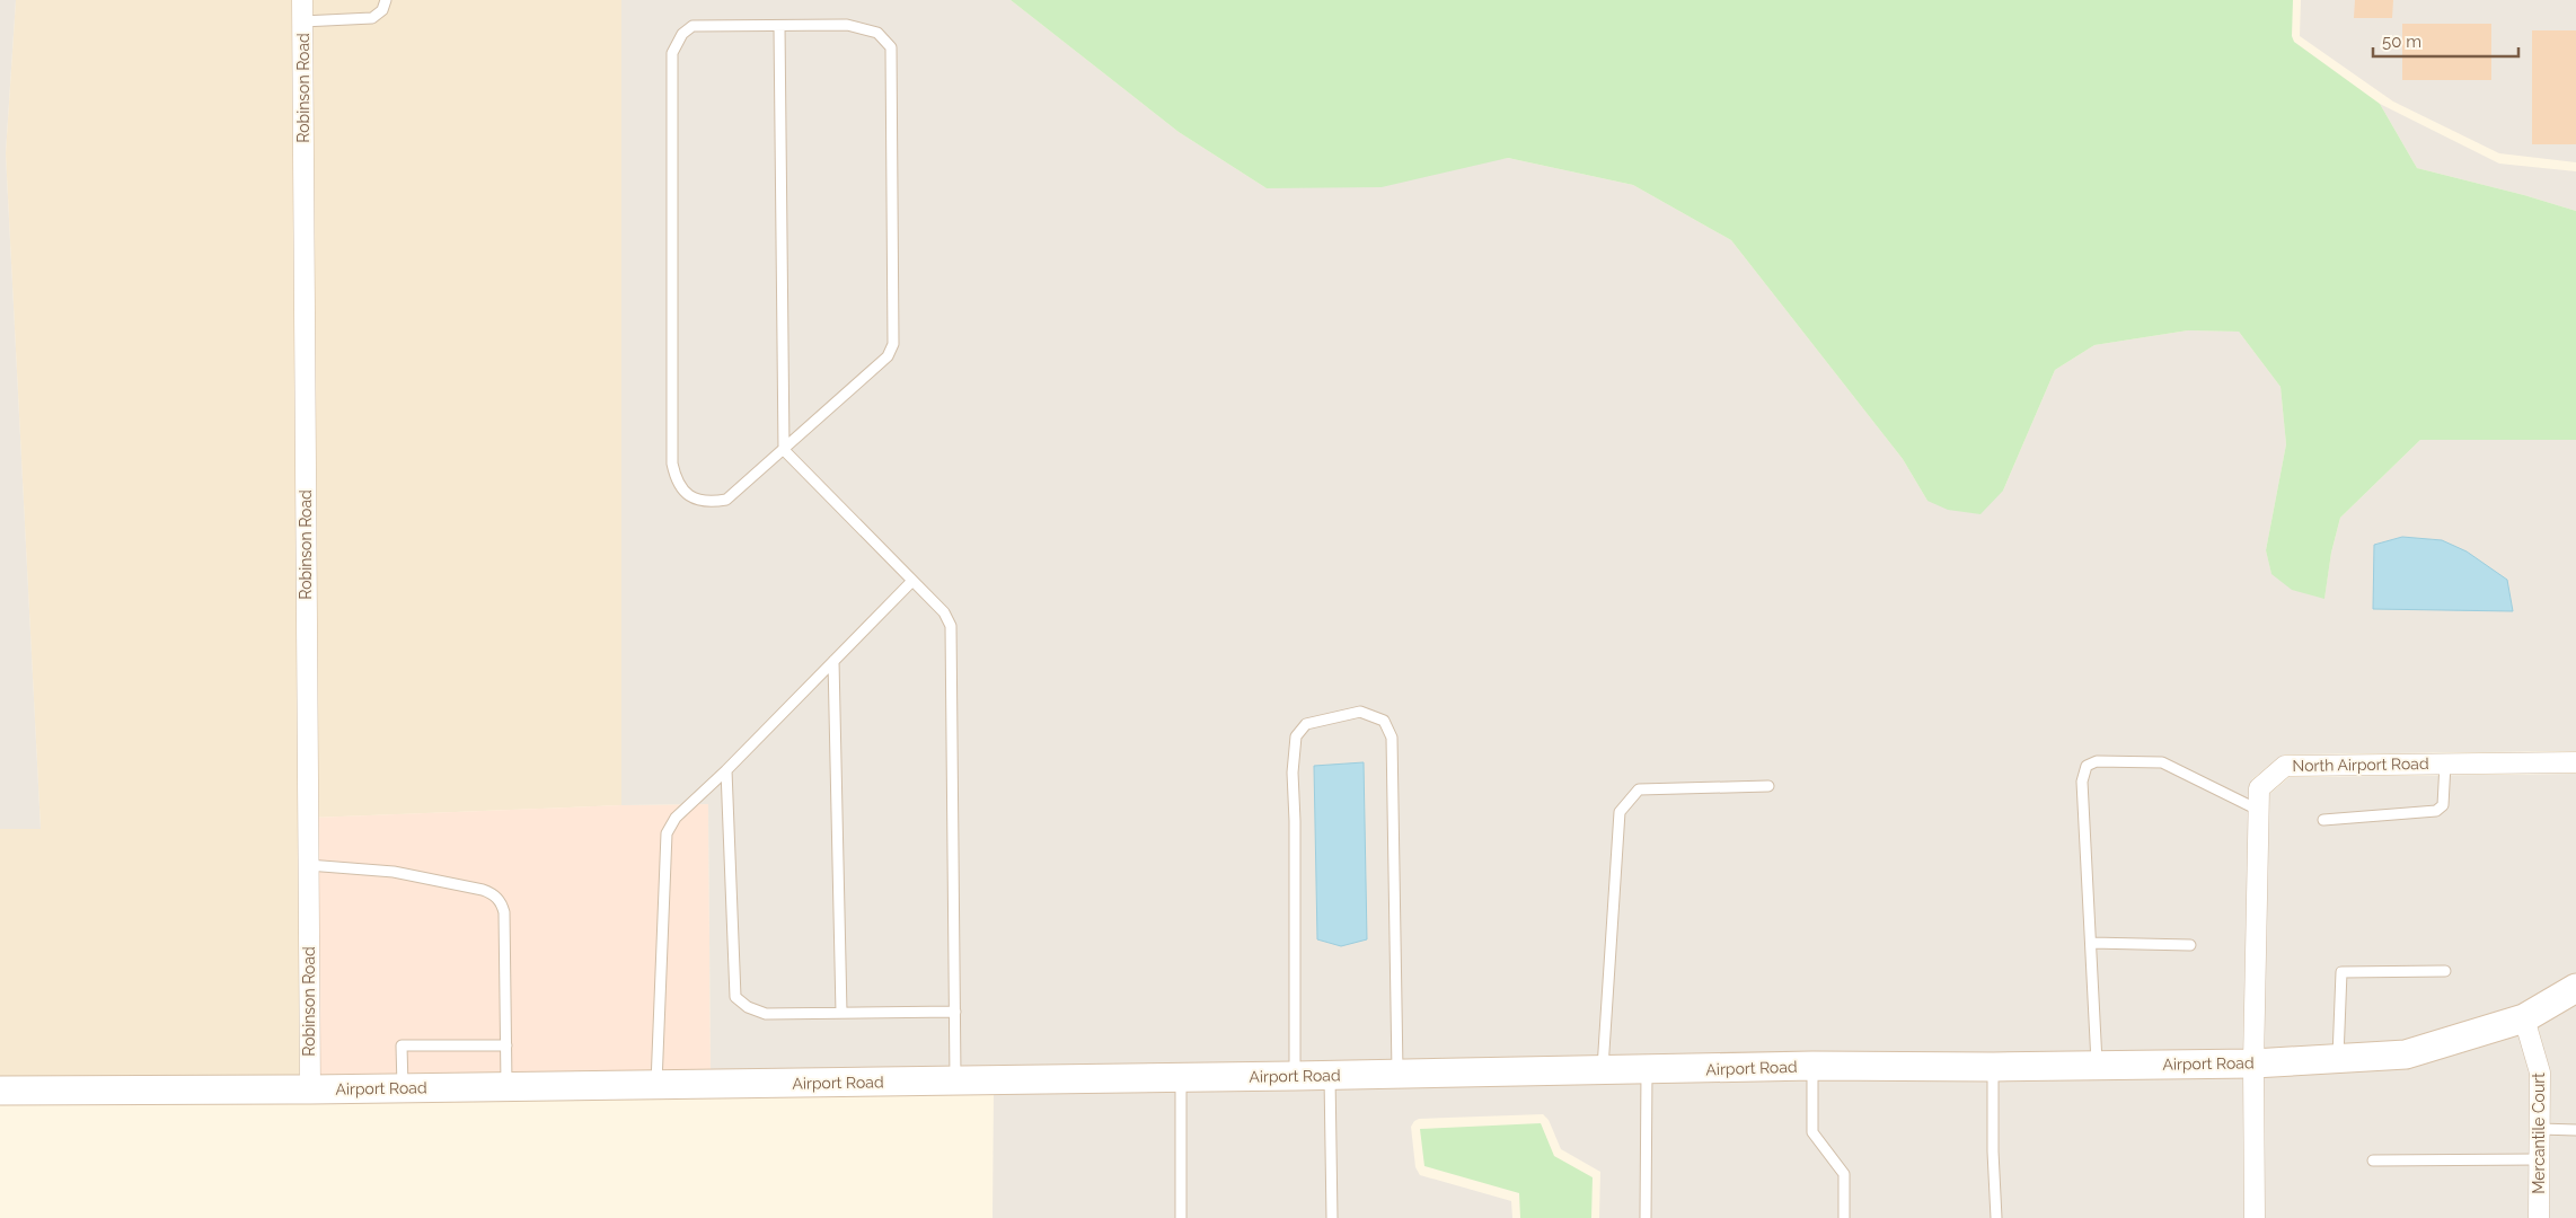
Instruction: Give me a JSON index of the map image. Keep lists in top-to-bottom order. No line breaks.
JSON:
{"streets":{"street":["Robinson Road","North Airport Road","Airport Road","Mercantile Court"]},"crossings":[["Robinson Road","Airport Road"],["North Airport Road","Airport Road"],["Airport Road","Mercantile Court"]],"scale_bar":"50 m"}
